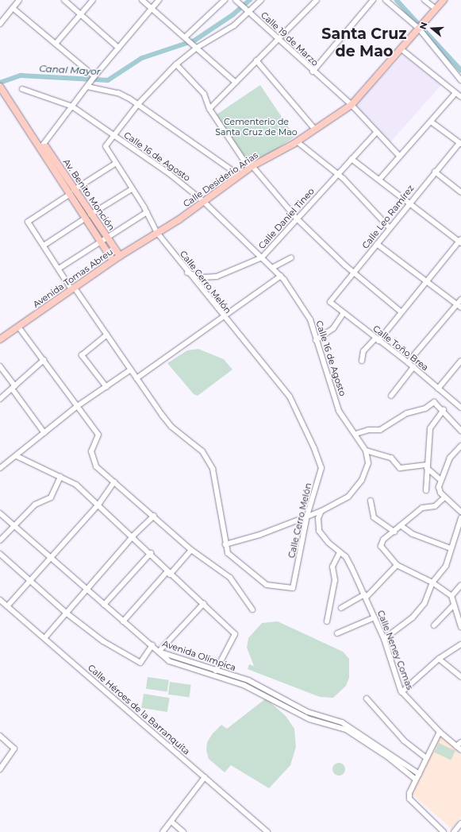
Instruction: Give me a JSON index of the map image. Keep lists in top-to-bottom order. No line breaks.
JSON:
{"streets":{"main road":["Calle Desiderio Arias","Av. Benito Monción","Avenida Tomas Abreu"],"street":["Calle 19 de Marzo","Calle 16 de Agosto","Calle Leo Ramírez","Calle Daniel Tineo","Calle Cerro Melón","Calle Toño Brea","Calle Neney Comas","Avenida Olímpica","Calle Héroes de la Barranquita"]},"crossings":[["Calle 19 de Marzo","Calle Desiderio Arias"],["Calle 19 de Marzo","Calle Daniel Tineo"],["Calle 16 de Agosto","Calle Desiderio Arias"],["Calle 16 de Agosto","Calle Daniel Tineo"],["Calle 16 de Agosto","Calle Cerro Melón"],["Calle 16 de Agosto","Calle Neney Comas"],["Calle Desiderio Arias","Avenida Tomas Abreu"],["Calle Desiderio Arias","Calle Cerro Melón"],["Av. Benito Monción","Avenida Tomas Abreu"],["Av. Benito Monción","Calle Cerro Melón"],["Calle Leo Ramírez","Calle Toño Brea"],["Calle Daniel Tineo","Calle Cerro Melón"],["Avenida Tomas Abreu","Calle Cerro Melón"]],"districts":["Santa Cruz de Mao"],"water":["Canal Mayor"],"parks":["Cementerio de Santa Cruz de Mao"],"north":"left"}
